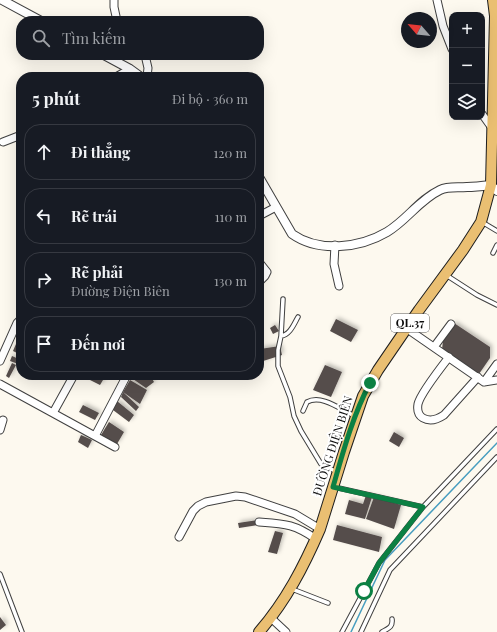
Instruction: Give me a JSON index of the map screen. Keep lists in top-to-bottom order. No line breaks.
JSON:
{"streets":{"main road":["QL.37","ĐƯỜNG ĐIỆN BIÊN"]},"north":"top left","page":{"map_buttons":["+","−"],"search":"Tìm kiếm","heading":["5 phút","Đi bộ · 360 m"],"list":[["Đi thẳng","120 m"],["Rẽ trái","110 m"],["Rẽ phải","Đường Điện Biên","130 m"],"Đến nơi"]}}
